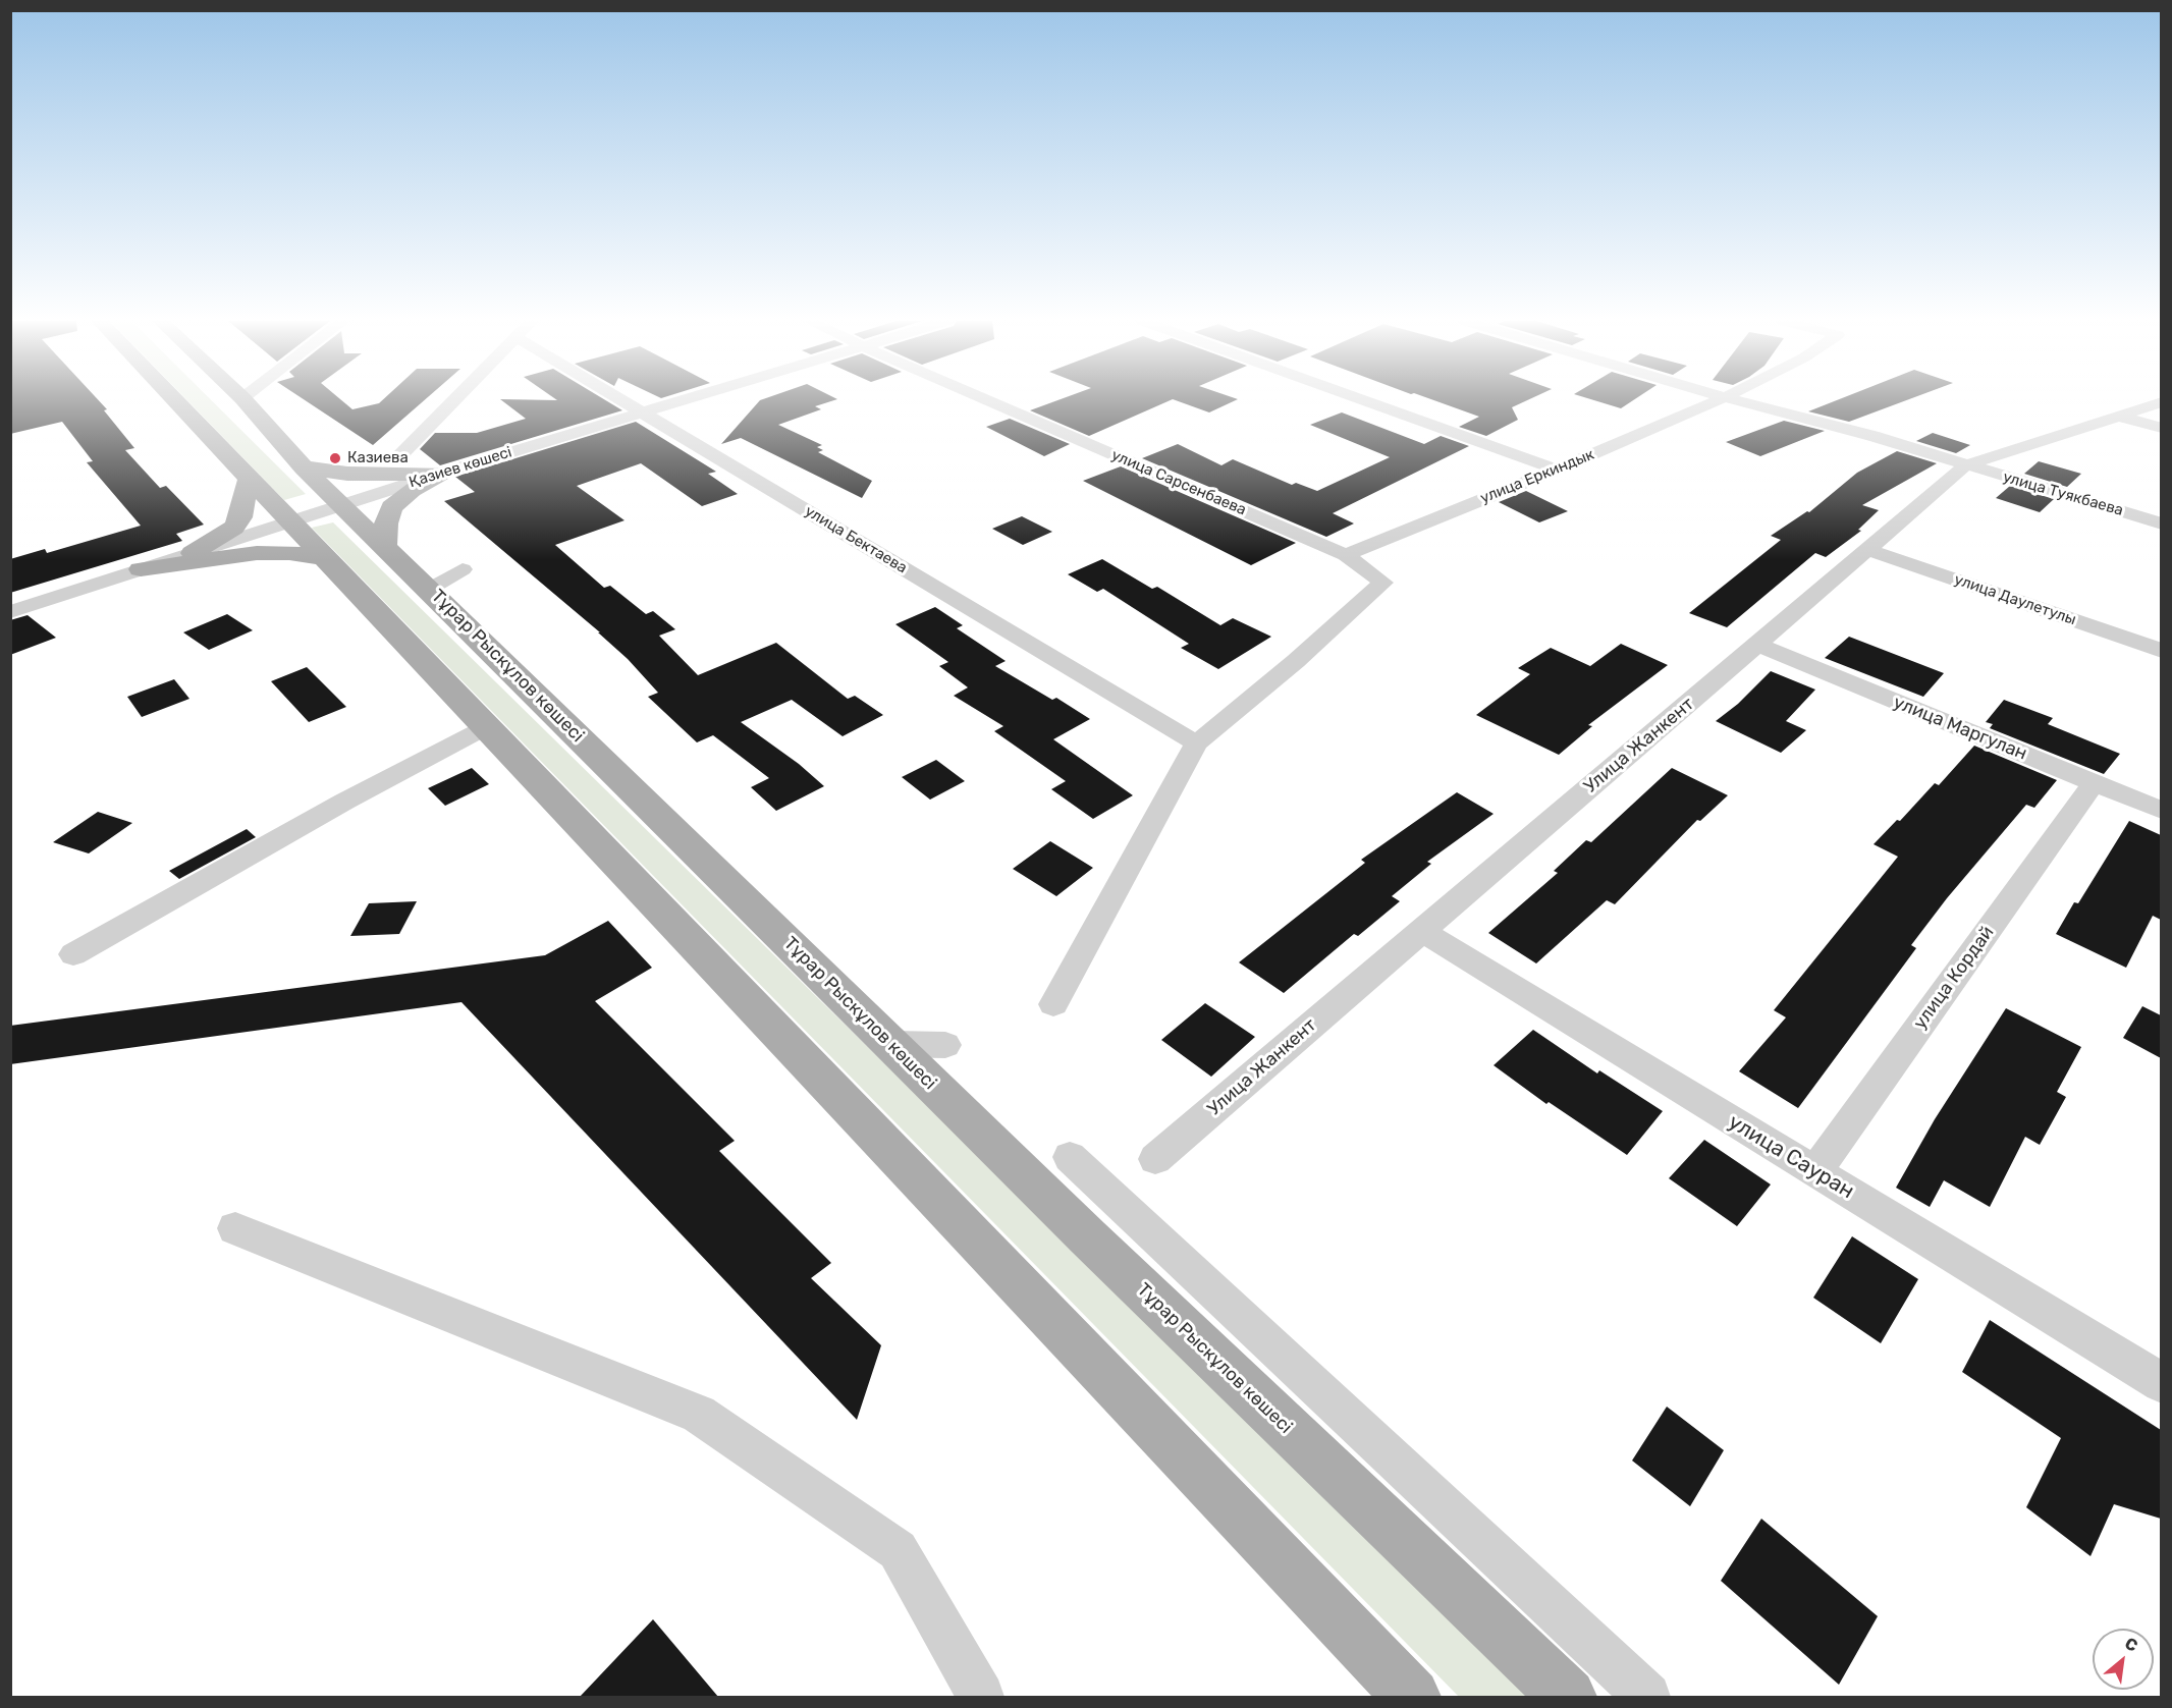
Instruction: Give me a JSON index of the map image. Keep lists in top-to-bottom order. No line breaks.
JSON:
{"streets":{"main road":["Тұрар Рыскұлов көшесі"],"street":["Қазиев көшесі","улица Еркиндык","улица Сарсенбаева","улица Туякбаева","улица Бектаева","улица Даулетулы","улица Маргулан","Улица Жанкент","улица Кордай","улица Сауран"]},"crossings":[["Қазиев көшесі","улица Бектаева"],["Қазиев көшесі","Тұрар Рыскұлов көшесі"],["улица Еркиндык","улица Сарсенбаева"],["улица Сарсенбаева","улица Бектаева"],["улица Туякбаева","Улица Жанкент"],["улица Даулетулы","Улица Жанкент"],["улица Маргулан","Улица Жанкент"],["улица Маргулан","улица Кордай"],["Улица Жанкент","улица Сауран"],["улица Кордай","улица Сауран"]],"places":["Казиева"],"north":"top right"}
